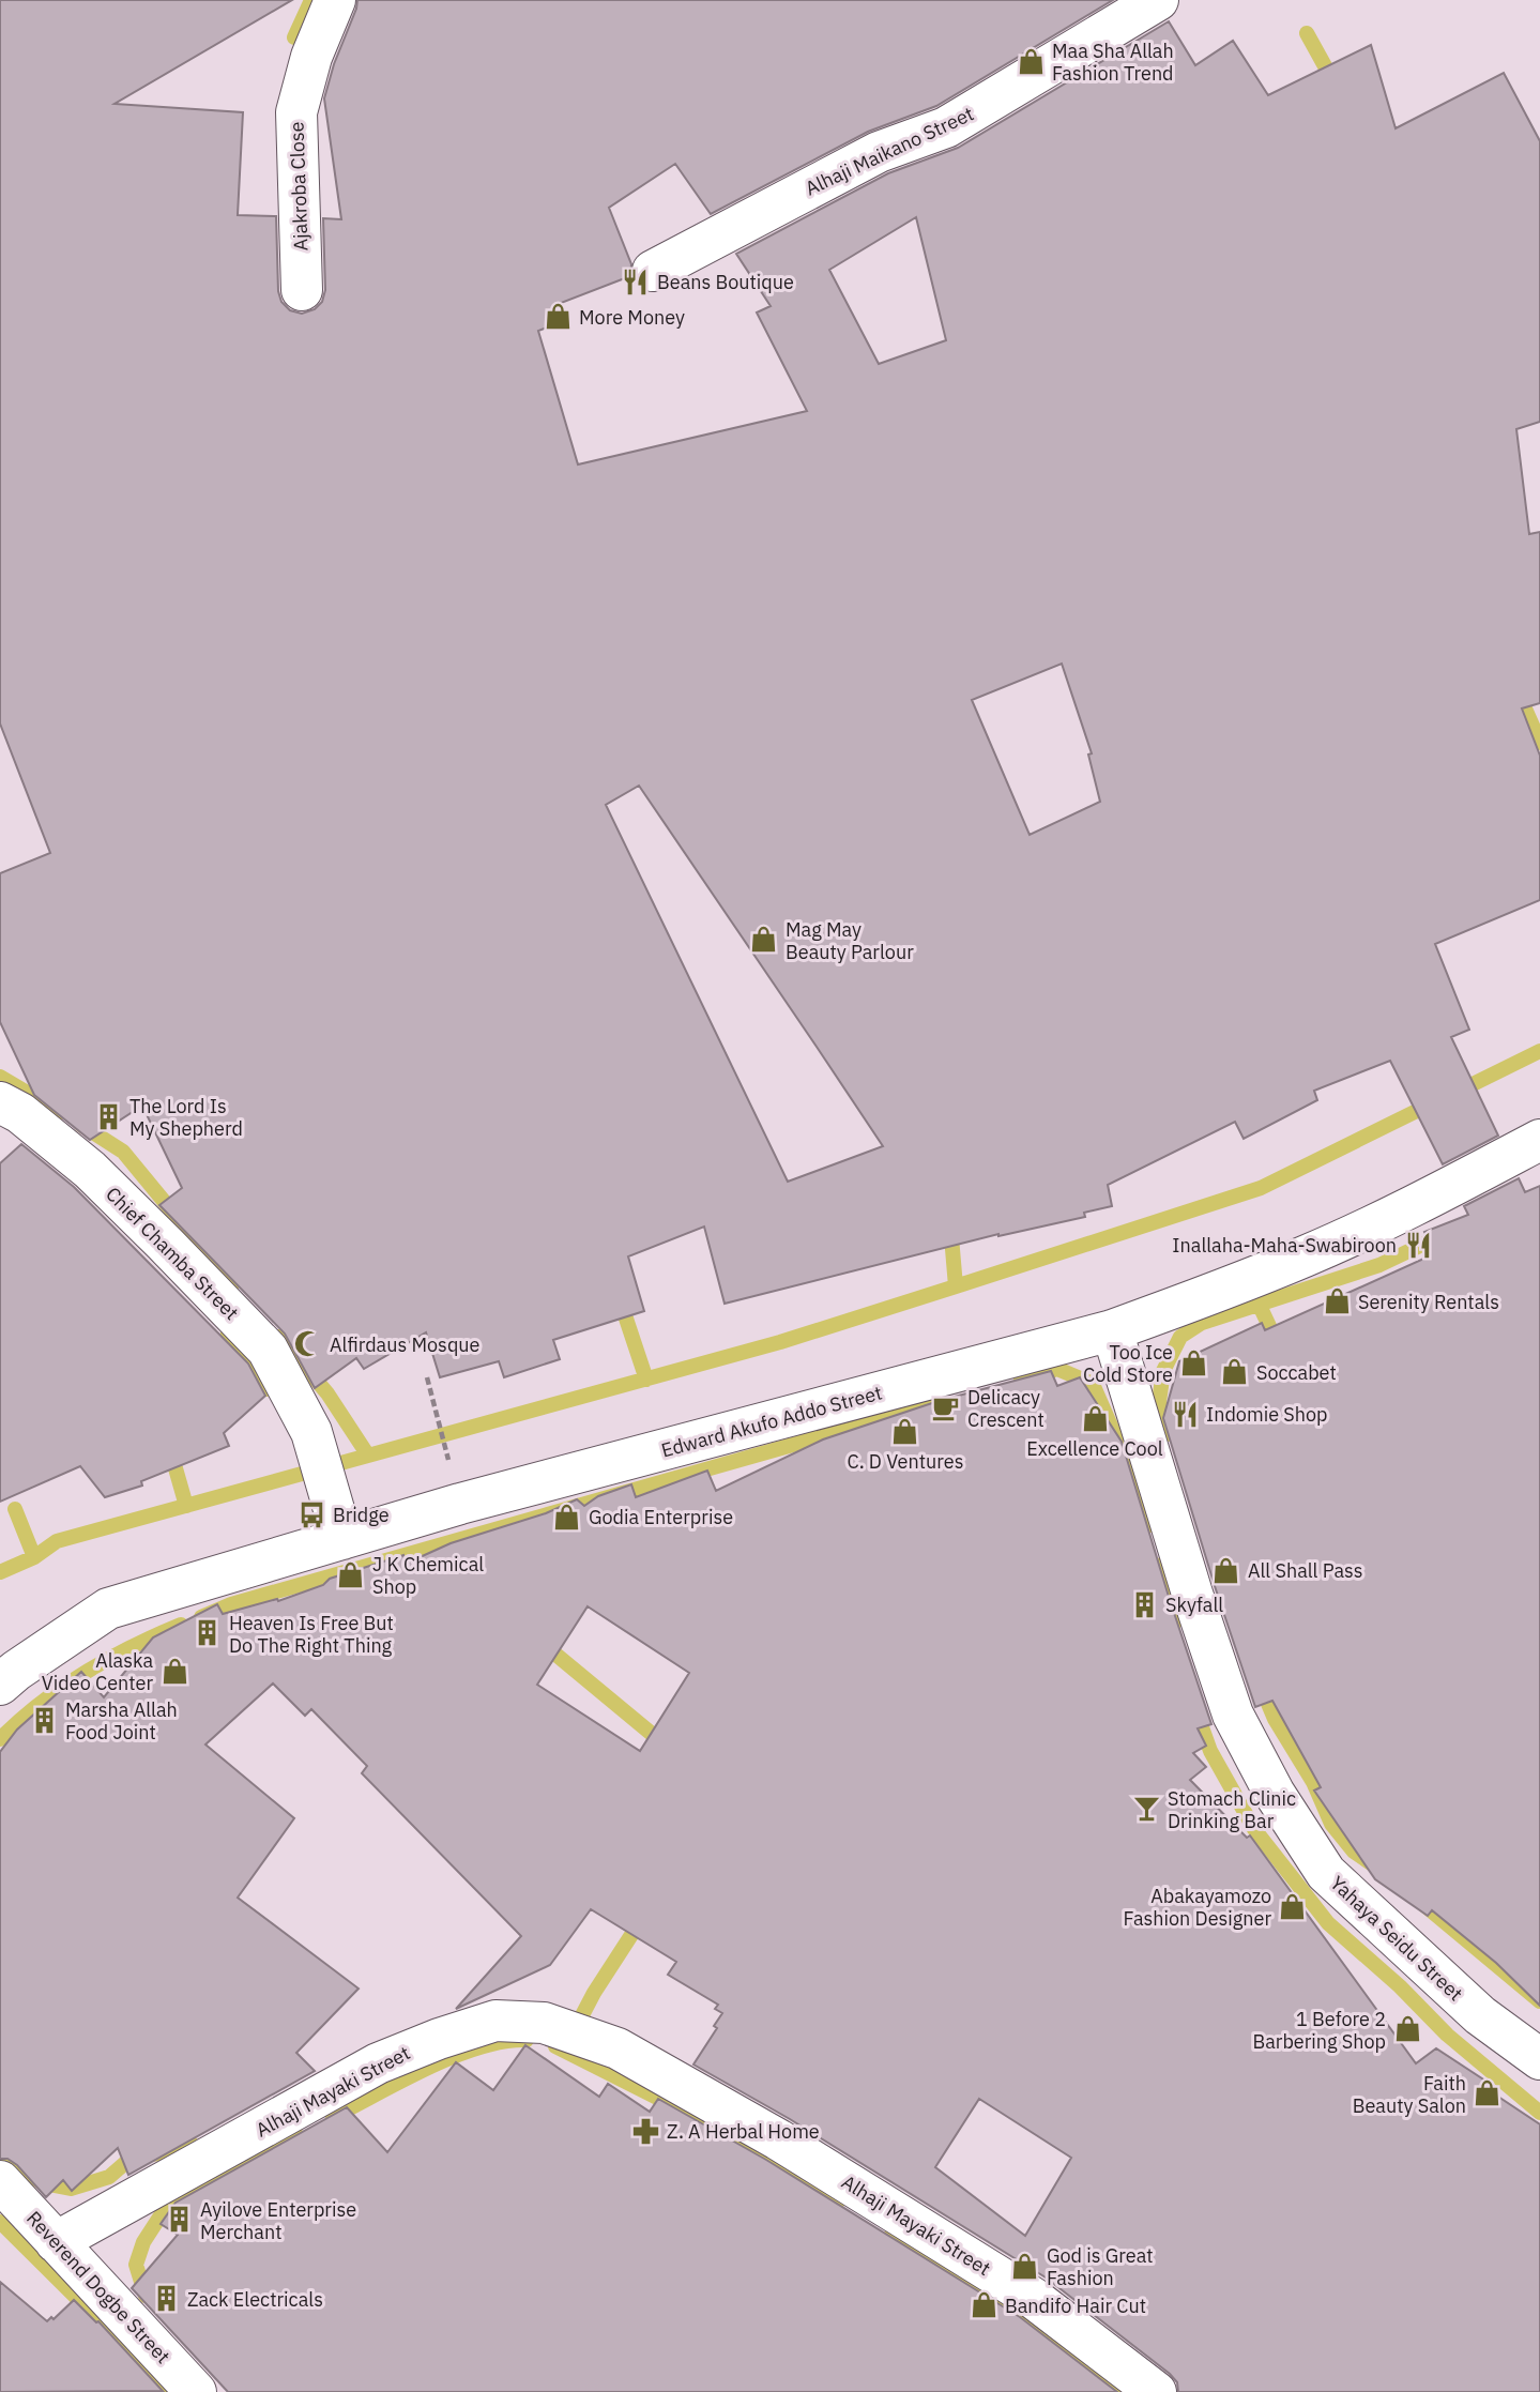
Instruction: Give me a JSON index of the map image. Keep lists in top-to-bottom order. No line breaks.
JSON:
{"streets":{"street":["Alhaji Maikano Street","Ajakroba Close","Chief Chamba Street","Edward Akufo Addo Street","Yahaya Seidu Street","Alhaji Mayaki Street","Reverend Dogbe Street"]},"crossings":[["Chief Chamba Street","Edward Akufo Addo Street"],["Edward Akufo Addo Street","Yahaya Seidu Street"],["Alhaji Mayaki Street","Reverend Dogbe Street"]],"places":{"shop":["Maa Sha Allah Fashion Trend","More Money","Mag May Beauty Parlour","Serenity Rentals","Too Ice Cold Store","Soccabet","Excellence Cool","C. D Ventures","Godia Enterprise","All Shall Pass","J K Chemical Shop","Alaska Video Center","Abakayamozo Fashion Designer","1 Before 2 Barbering Shop","Faith Beauty Salon","God is Great Fashion","Bandifo Hair Cut"],"restaurant":["Beans Boutique","Inallaha-Maha-Swabiroon","Indomie Shop"],"building":["The Lord Is My Shepherd","Skyfall","Heaven Is Free But Do The Right Thing","Marsha Allah Food Joint","Ayilove Enterprise Merchant","Zack Electricals"],"mosque":["Alfirdaus Mosque"],"cafe":["Delicacy Crescent"],"bus stop":["Bridge"],"bar":["Stomach Clinic Drinking Bar"],"pharmacy":["Z. A Herbal Home"]}}
